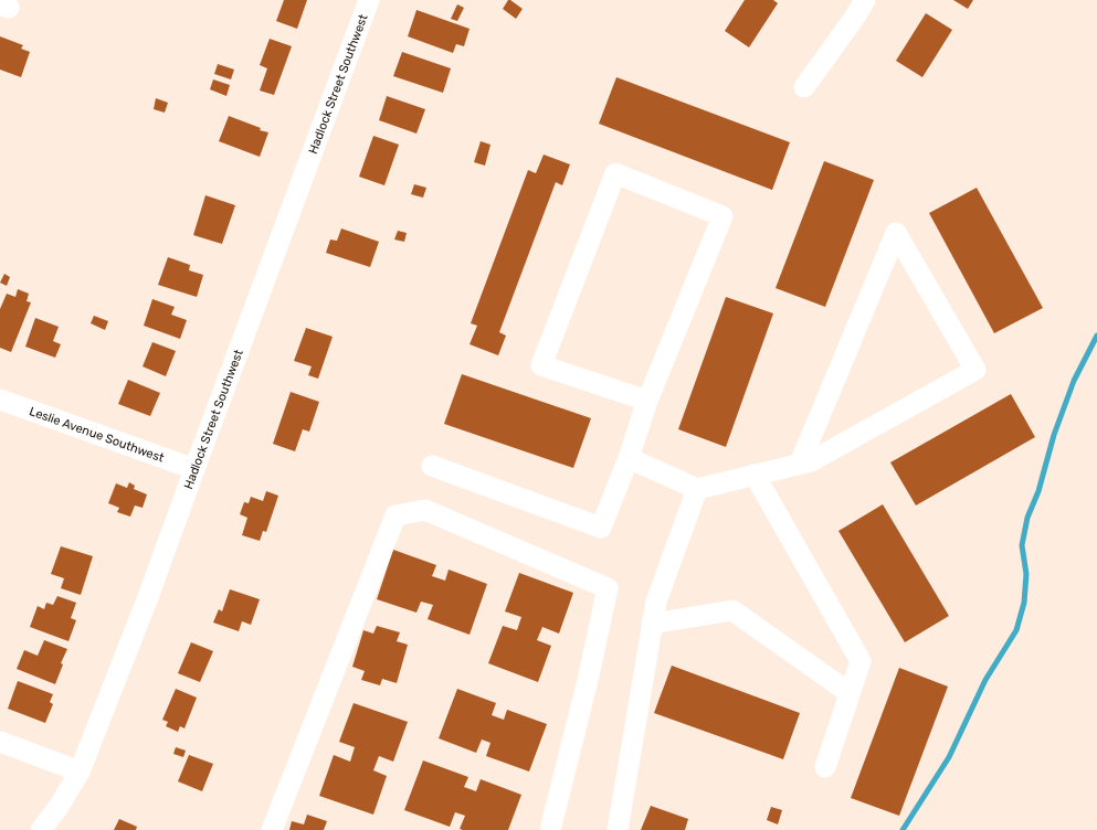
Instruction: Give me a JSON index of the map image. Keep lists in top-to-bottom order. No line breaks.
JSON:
{"streets":{"street":["Hadlock Street Southwest","Leslie Avenue Southwest"]},"crossings":[["Hadlock Street Southwest","Leslie Avenue Southwest"]]}
